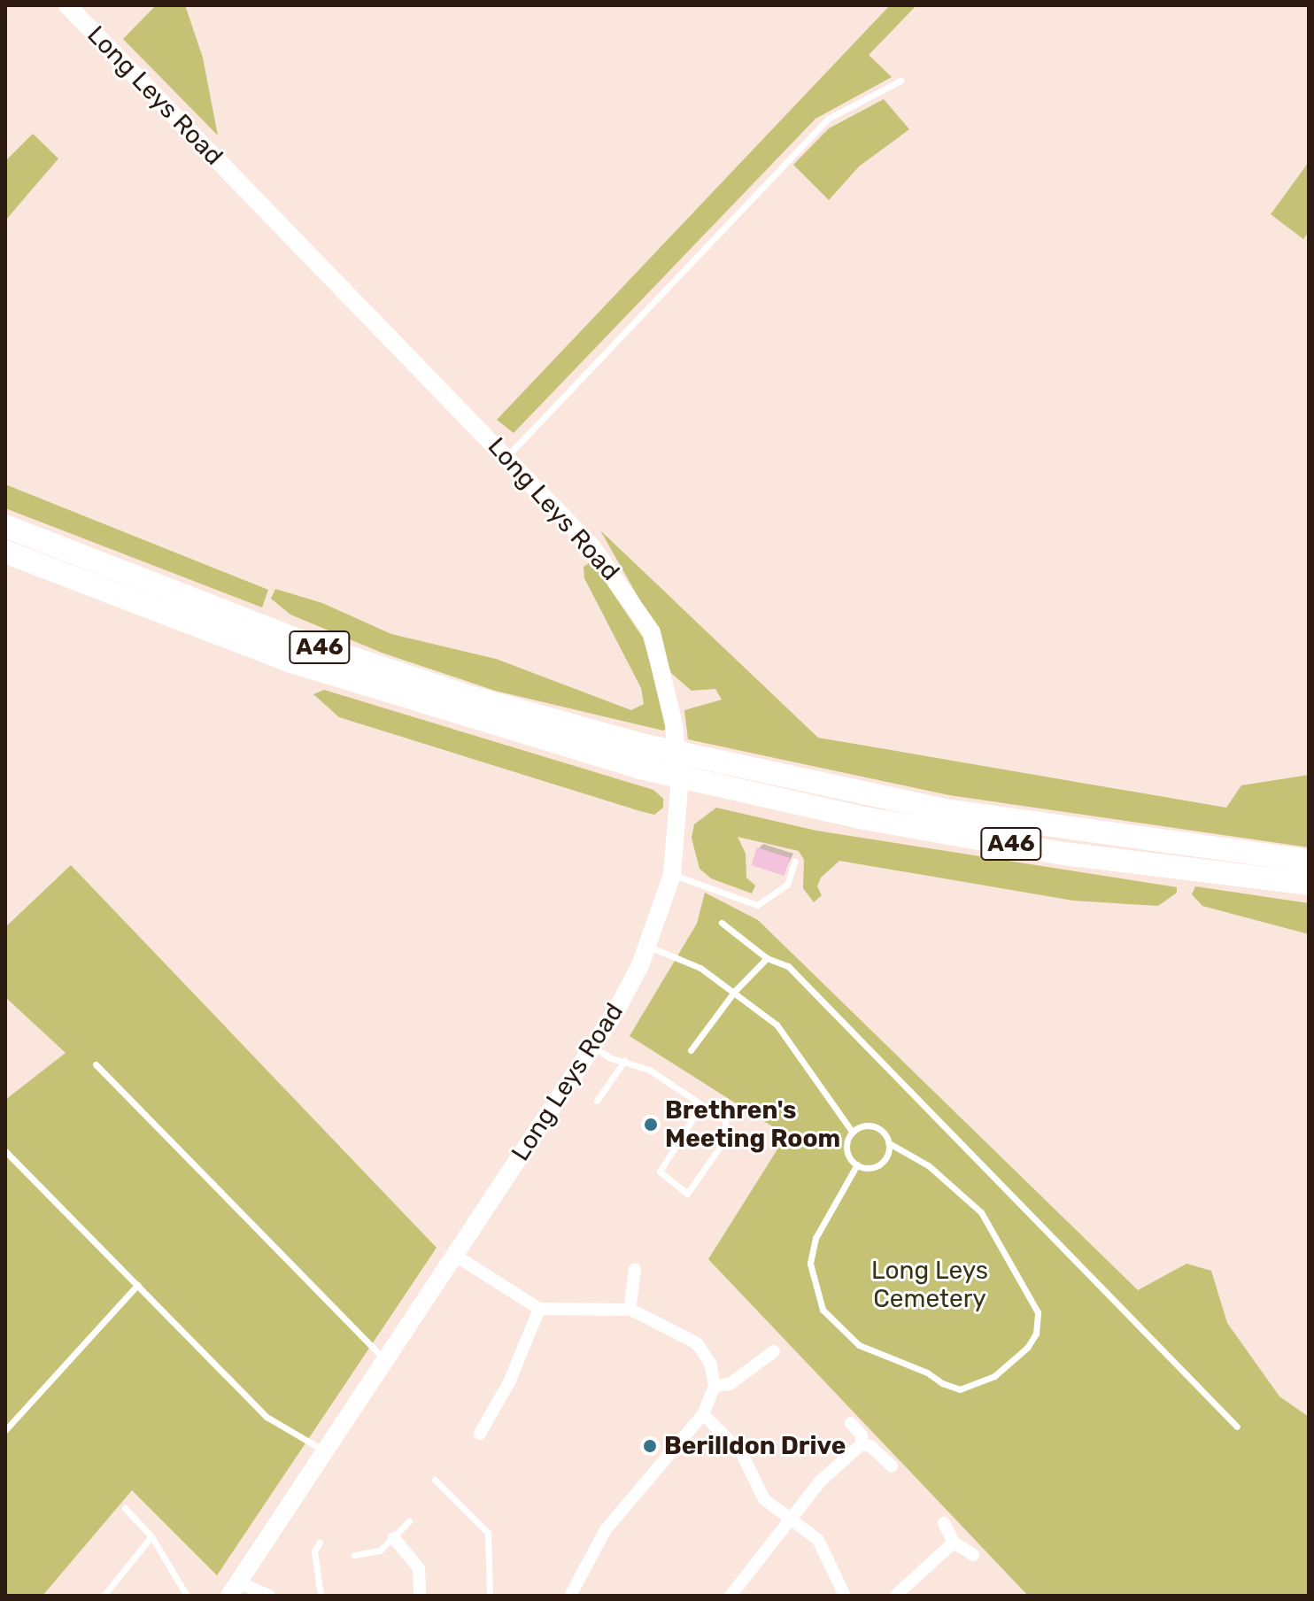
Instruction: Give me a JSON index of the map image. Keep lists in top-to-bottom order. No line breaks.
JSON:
{"streets":{"highway":["A46"],"street":["Long Leys Road"]},"parks":["Long Leys Cemetery"],"places":["Brethren's Meeting Room","Berilldon Drive"]}
